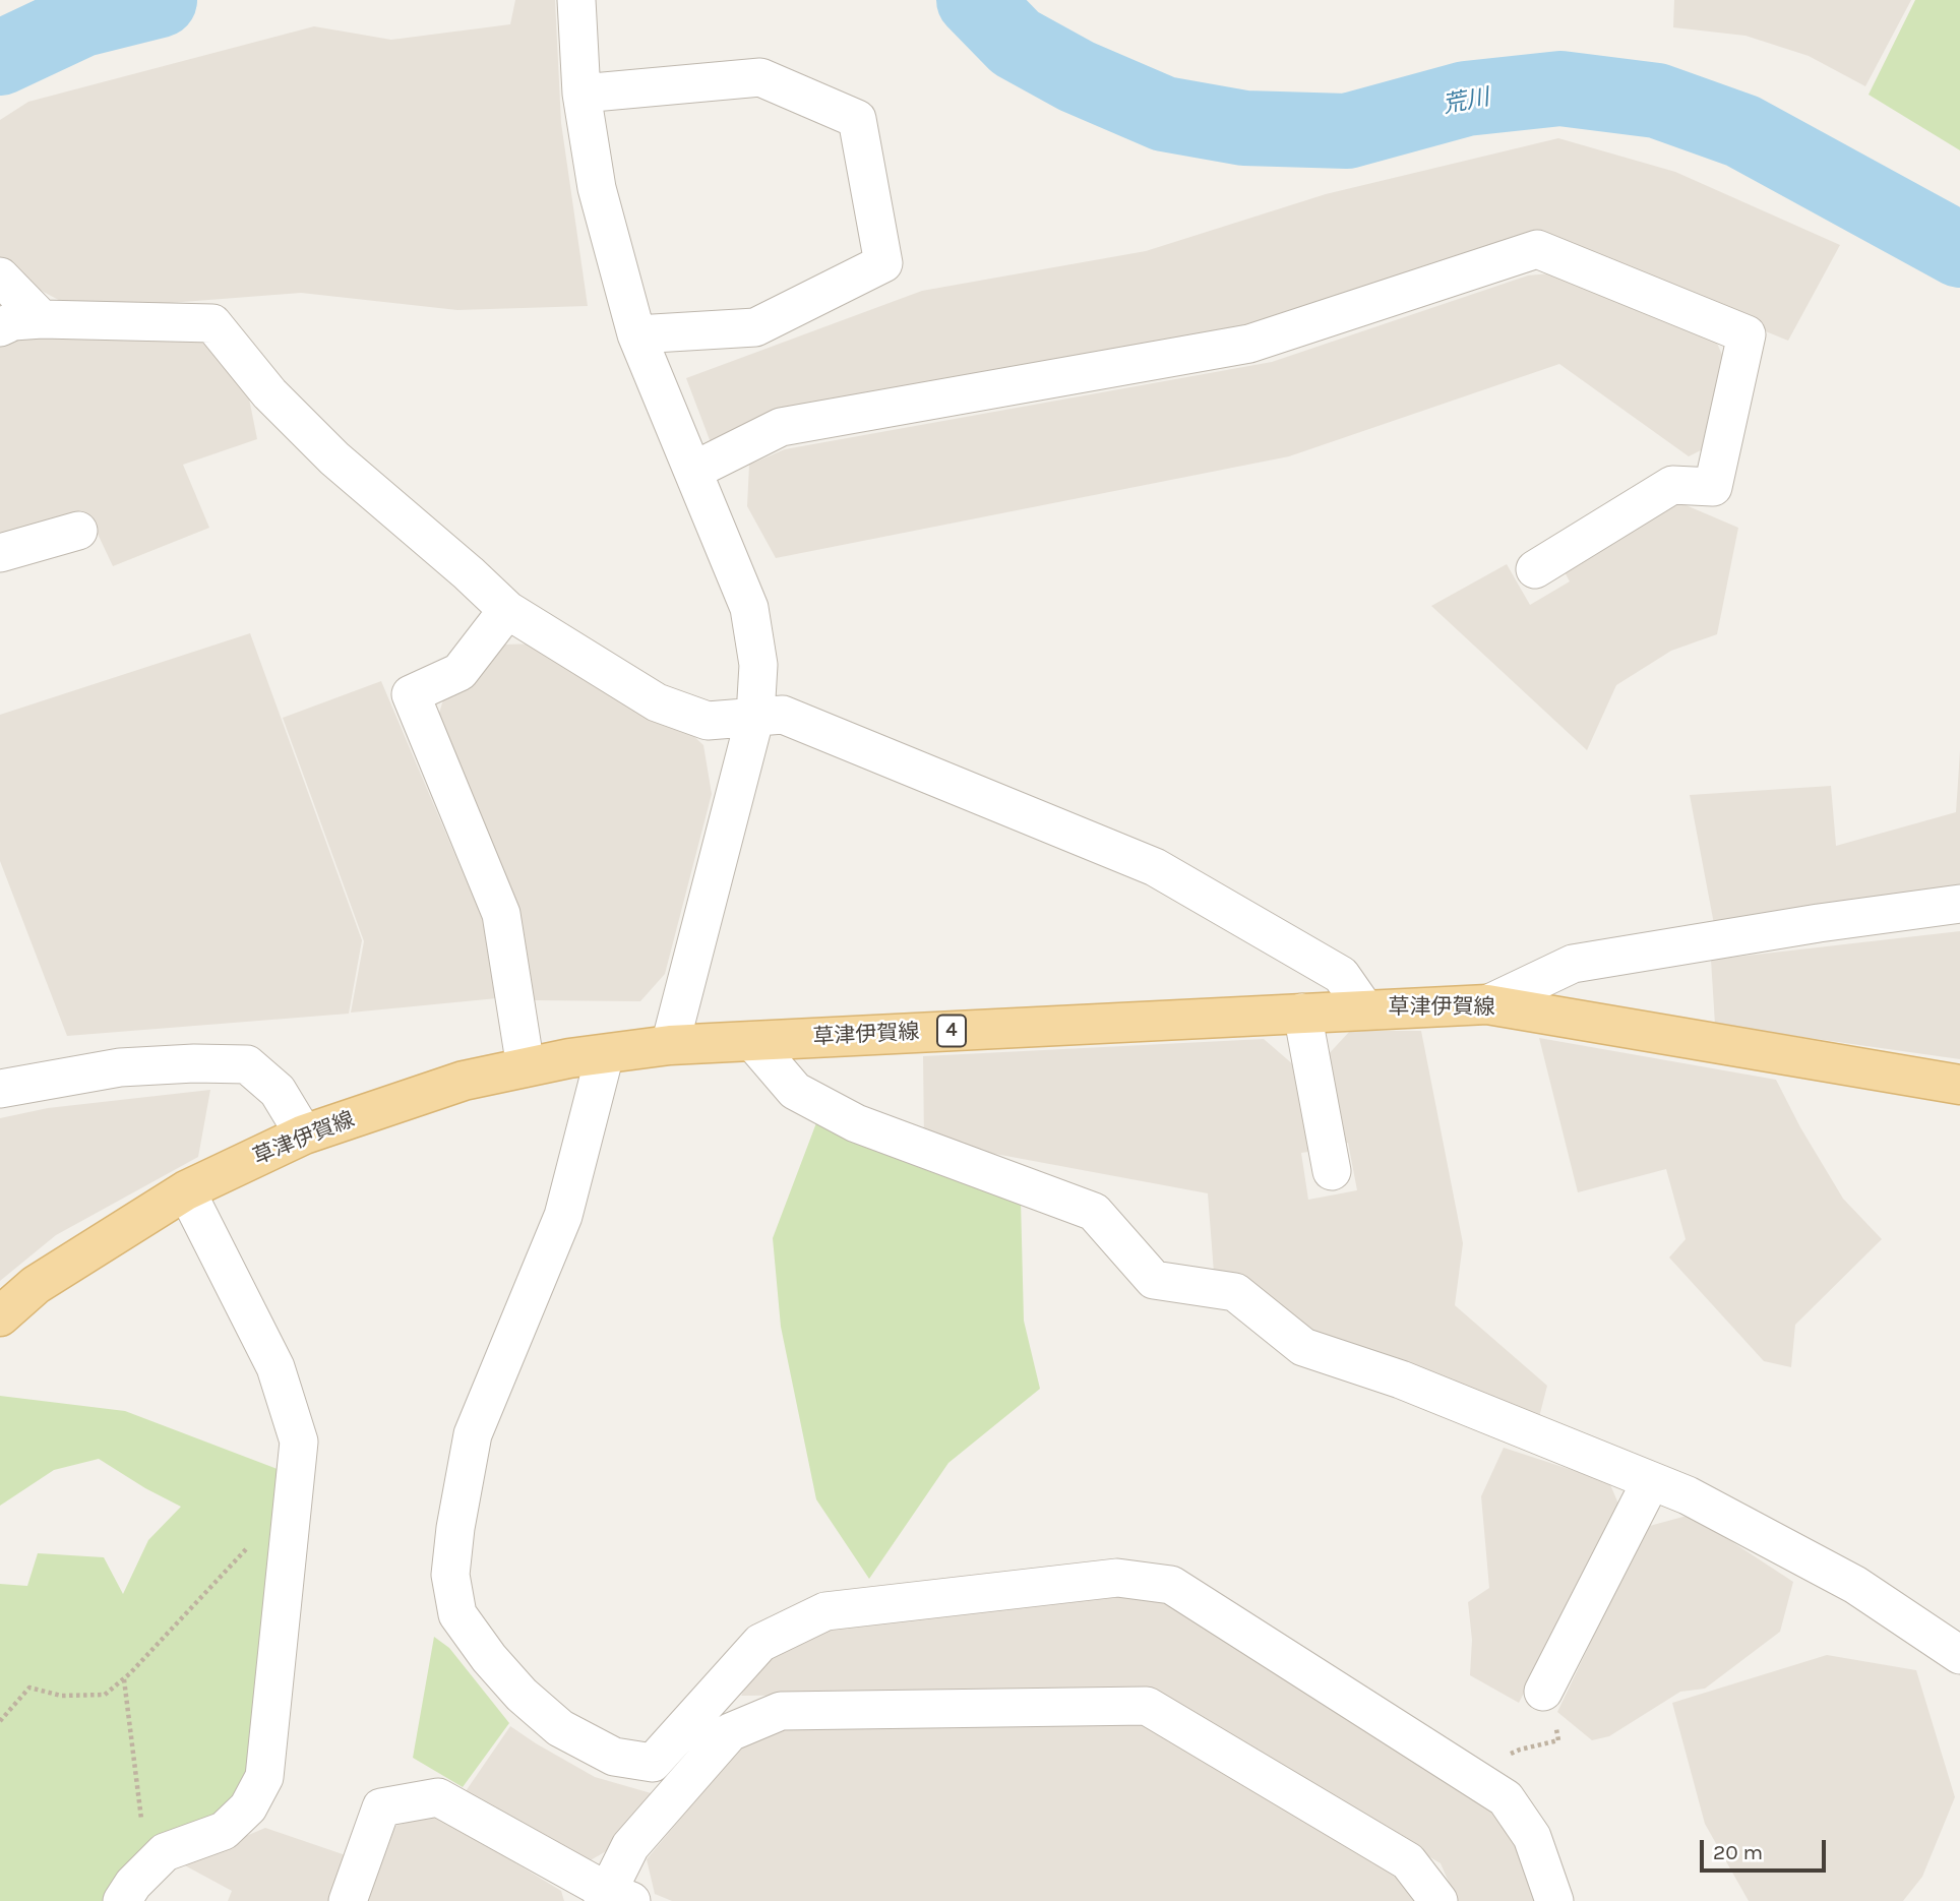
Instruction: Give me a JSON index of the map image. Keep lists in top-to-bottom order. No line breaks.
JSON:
{"streets":{"main road":["草津伊賀線","4"]},"water":["荒川"],"scale_bar":"20 m"}
